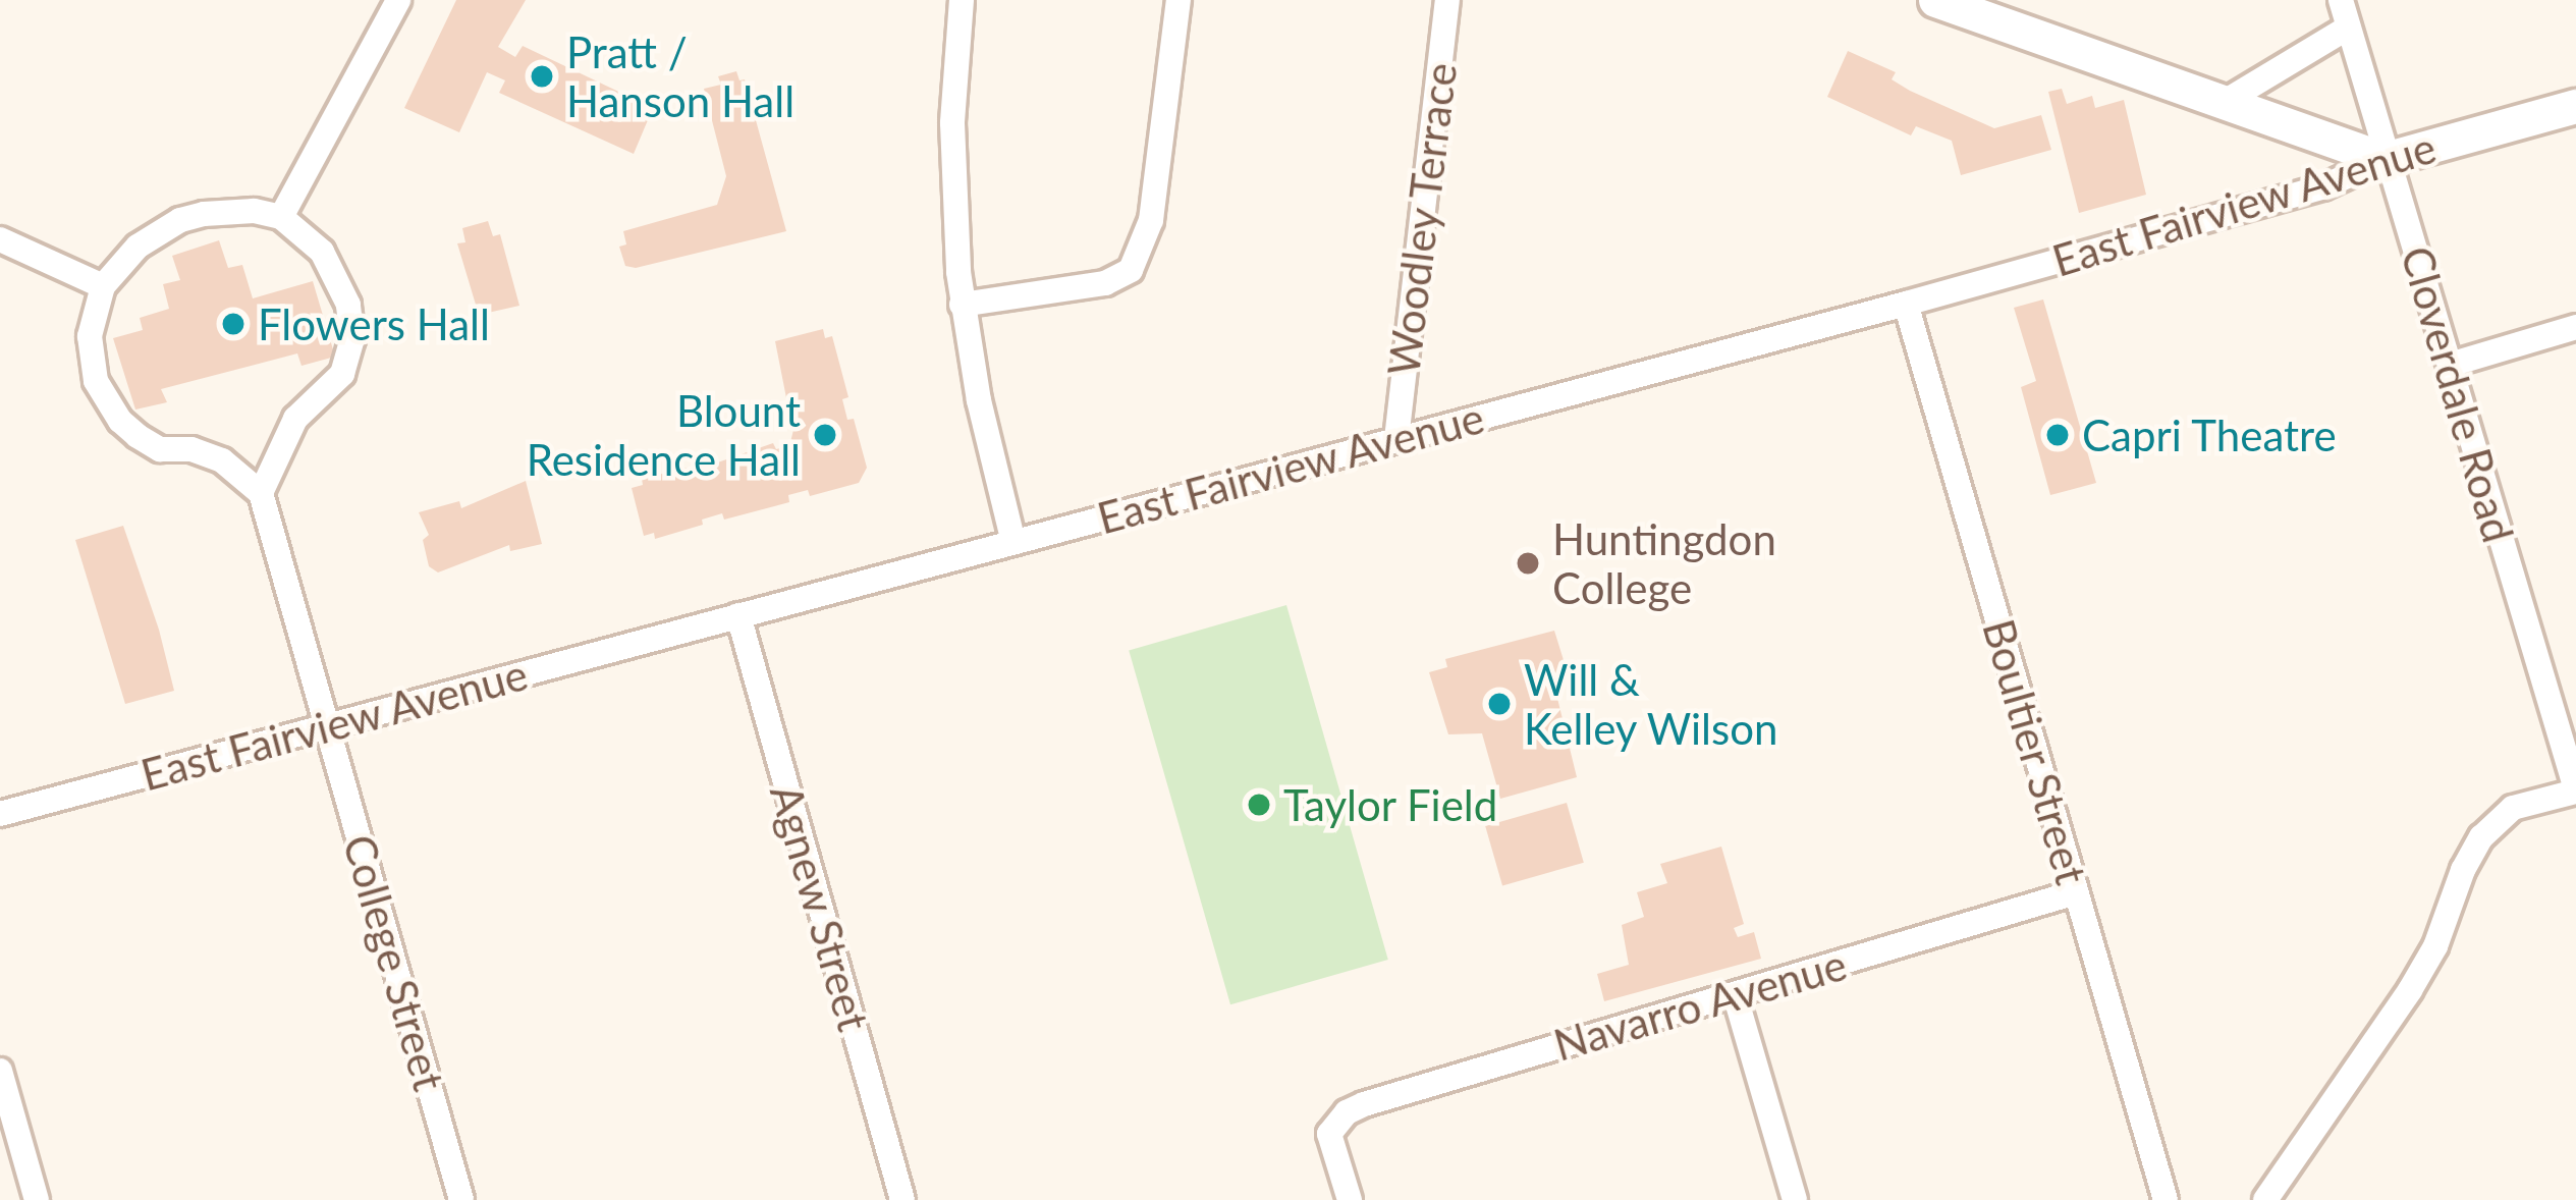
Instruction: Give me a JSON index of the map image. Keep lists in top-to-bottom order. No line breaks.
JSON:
{"streets":{"main road":["East Fairview Avenue"],"street":["Woodley Terrace","Cloverdale Road","Boultier Street","Agnew Street","College Street","Navarro Avenue"]},"crossings":[["East Fairview Avenue","Woodley Terrace"],["East Fairview Avenue","Cloverdale Road"],["East Fairview Avenue","Boultier Street"],["East Fairview Avenue","Agnew Street"],["East Fairview Avenue","College Street"],["Boultier Street","Navarro Avenue"]],"places":["Pratt / Hanson Hall","Flowers Hall","Blount Residence Hall","Capri Theatre","Huntingdon College","Will & Kelley Wilson","Taylor Field"]}
